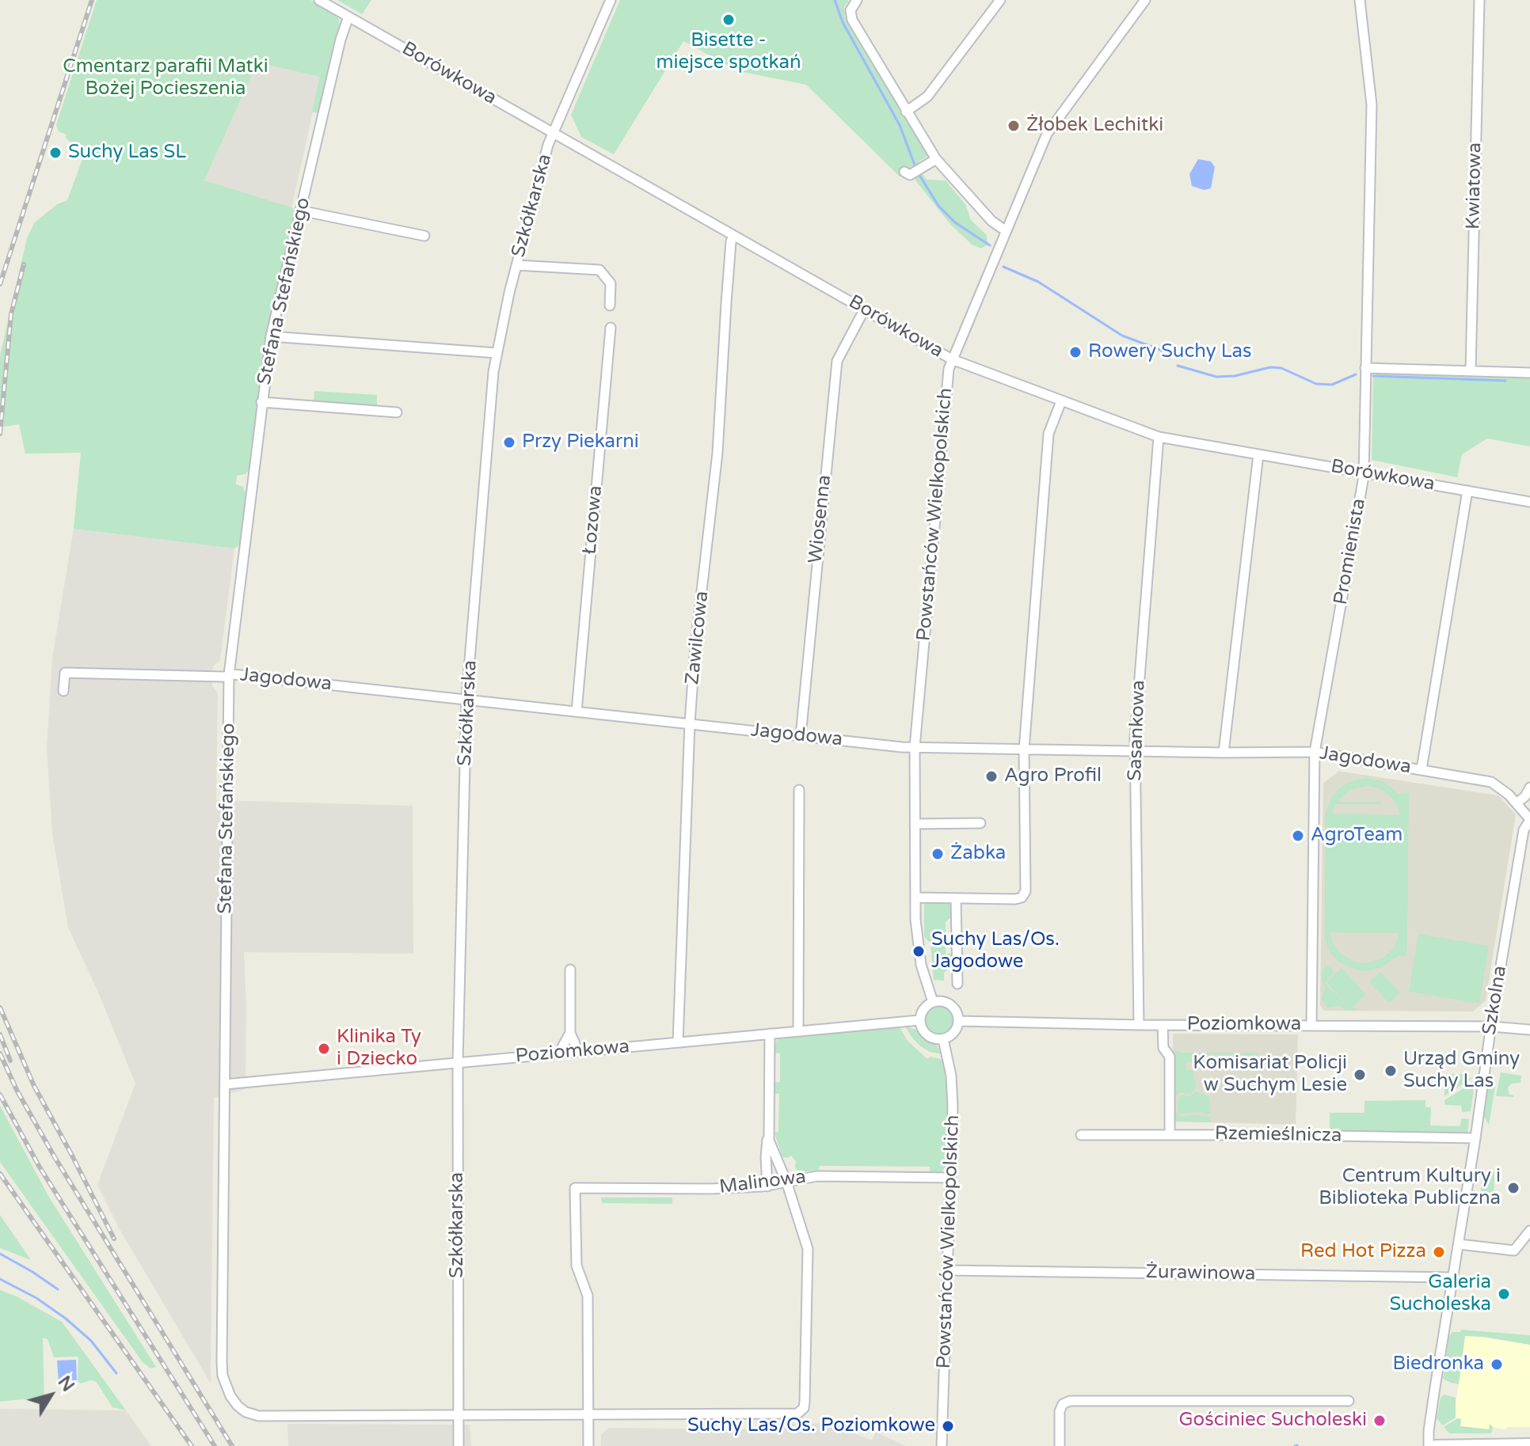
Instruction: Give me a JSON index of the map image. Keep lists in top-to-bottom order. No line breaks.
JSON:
{"streets":{"street":["Borówkowa","Kwiatowa","Szkółkarska","Stefana Stefańskiego","Powstańców Wielkopolskich","Wiosenna","Łozowa","Promienista","Zawilcowa","Jagodowa","Sasankowa","Szkolna","Poziomkowa","Rzemieślnicza","Malinowa","Żurawinowa"]},"crossings":[["Borówkowa","Szkółkarska"],["Borówkowa","Stefana Stefańskiego"],["Borówkowa","Powstańców Wielkopolskich"],["Borówkowa","Wiosenna"],["Borówkowa","Promienista"],["Borówkowa","Zawilcowa"],["Borówkowa","Sasankowa"],["Szkółkarska","Stefana Stefańskiego"],["Szkółkarska","Jagodowa"],["Szkółkarska","Poziomkowa"],["Stefana Stefańskiego","Jagodowa"],["Stefana Stefańskiego","Poziomkowa"],["Stefana Stefańskiego","Malinowa"],["Powstańców Wielkopolskich","Jagodowa"],["Powstańców Wielkopolskich","Poziomkowa"],["Powstańców Wielkopolskich","Malinowa"],["Powstańców Wielkopolskich","Żurawinowa"],["Wiosenna","Jagodowa"],["Łozowa","Jagodowa"],["Promienista","Jagodowa"],["Promienista","Poziomkowa"],["Zawilcowa","Jagodowa"],["Zawilcowa","Poziomkowa"],["Jagodowa","Sasankowa"],["Jagodowa","Szkolna"],["Sasankowa","Poziomkowa"],["Szkolna","Poziomkowa"],["Szkolna","Rzemieślnicza"],["Szkolna","Żurawinowa"]],"parks":["Cmentarz parafii Matki Bożej Pocieszenia"],"places":["Bisette - miejsce spotkań","Żłobek Lechitki","Suchy Las SL","Rowery Suchy Las","Przy Piekarni","Agro Profil","AgroTeam","Żabka","Suchy Las/Os. Jagodowe","Klinika Ty i Dziecko","Urząd Gminy Suchy Las","Komisariat Policji w Suchym Lesie","Centrum Kultury i Biblioteka Publiczna","Red Hot Pizza","Galeria Sucholeska","Biedronka","Gościniec Sucholeski","Suchy Las/Os. Poziomkowe"],"north":"top right"}
